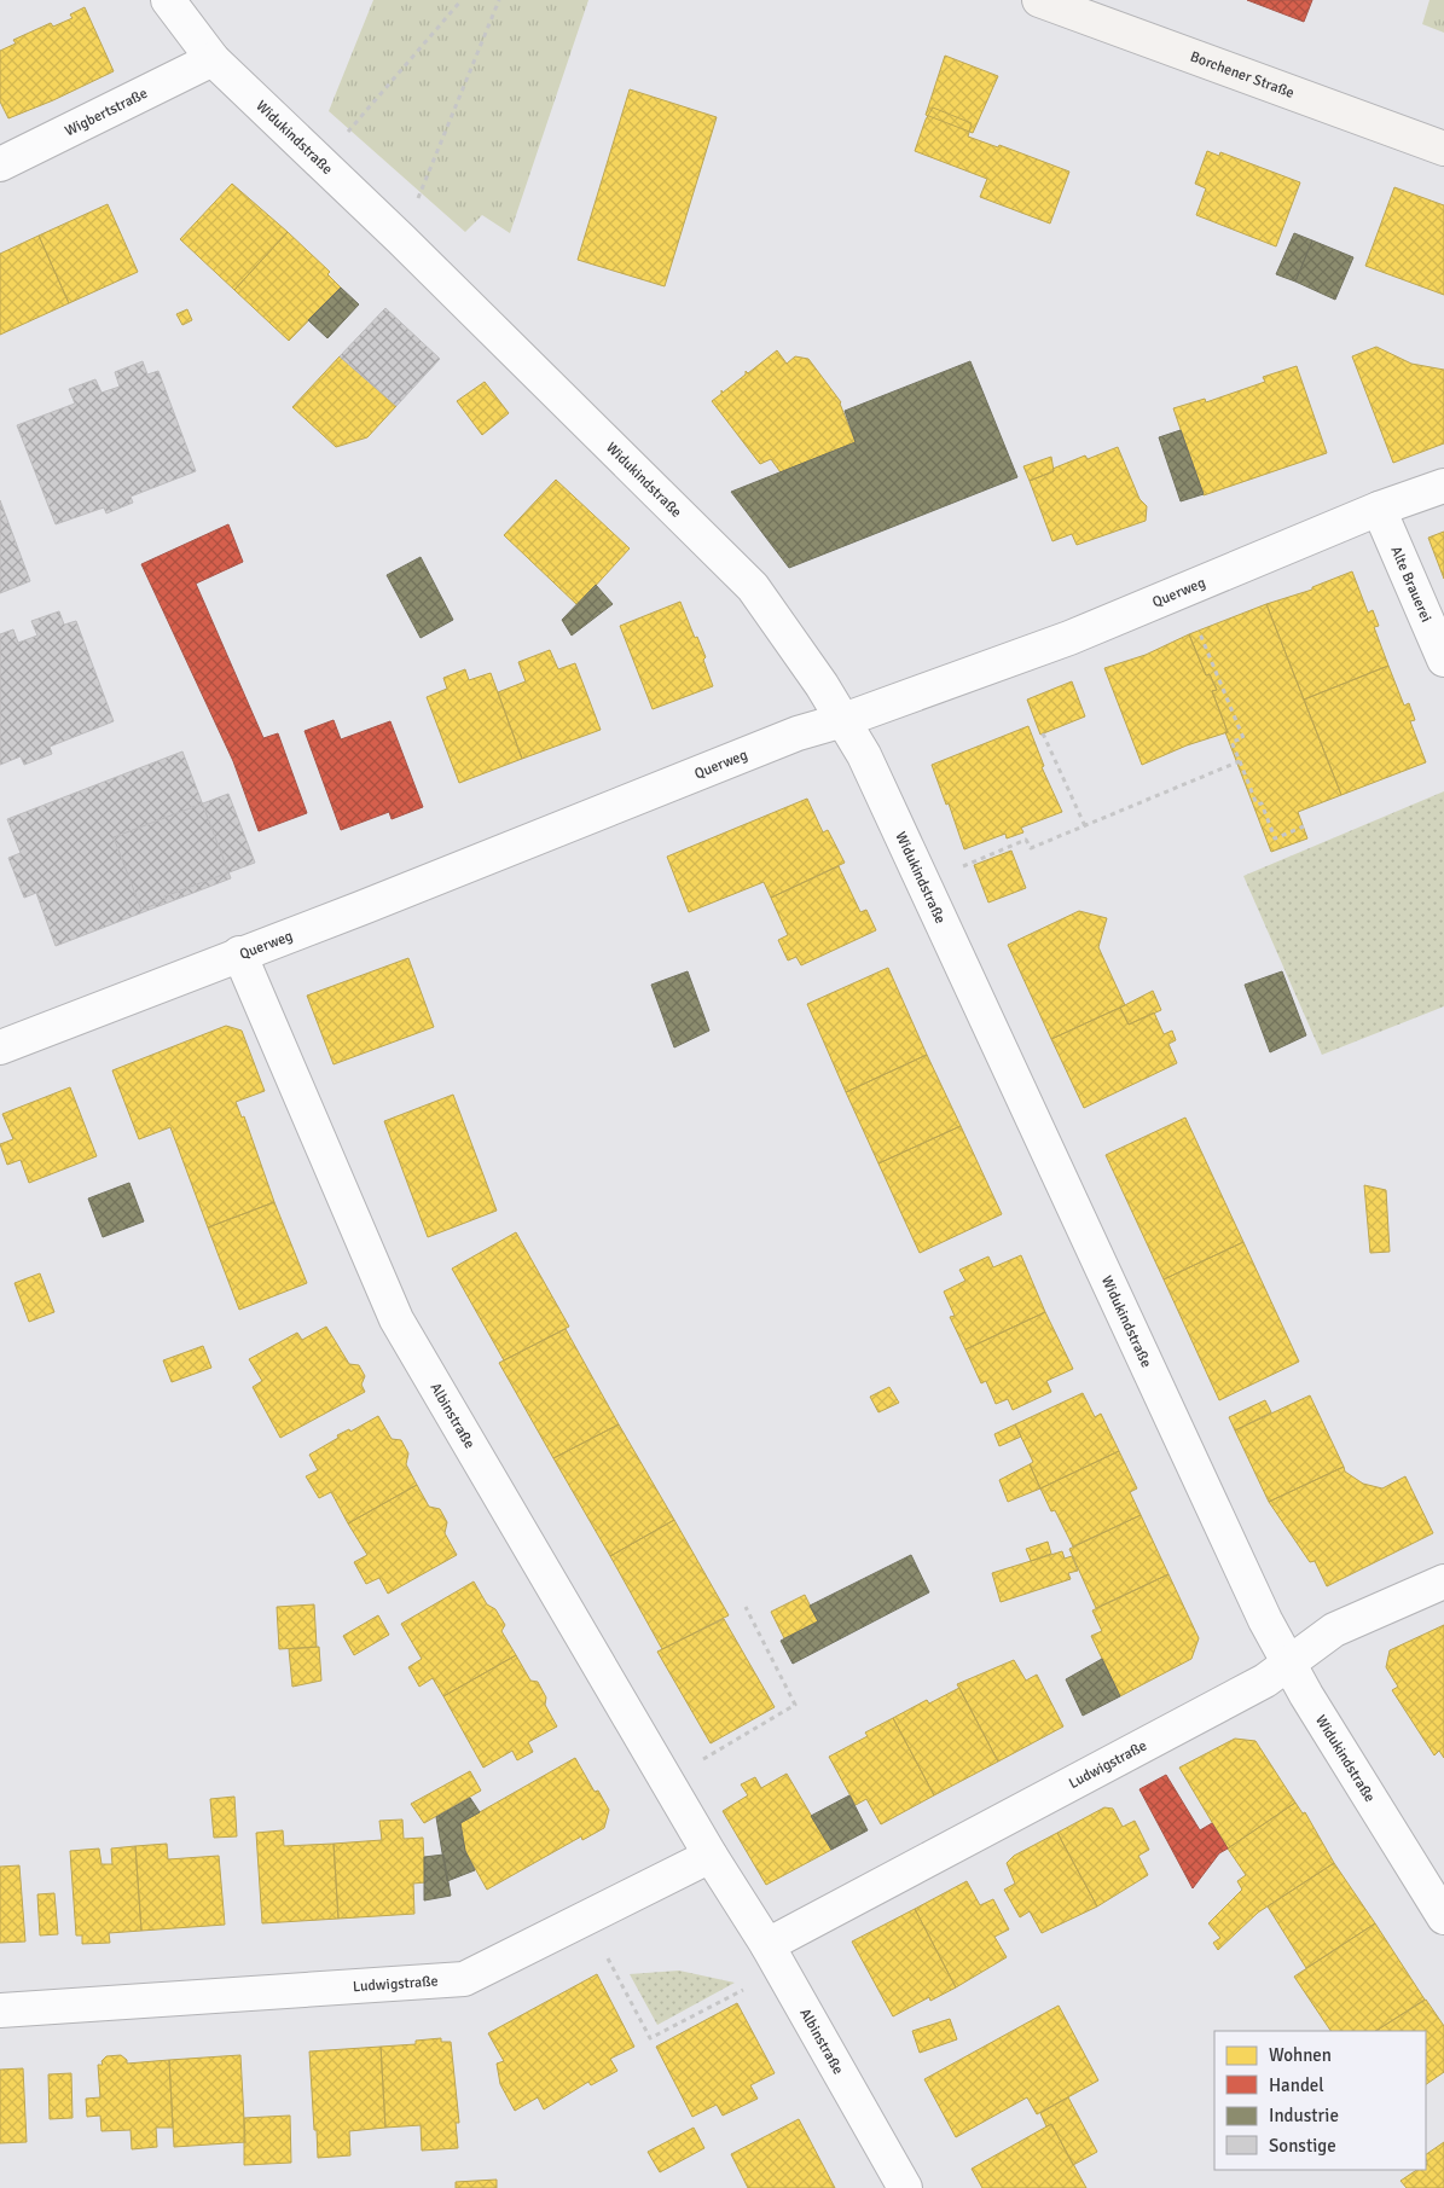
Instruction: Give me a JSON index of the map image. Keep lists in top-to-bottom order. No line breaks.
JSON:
{"streets":{"main road":["Borchener Straße"],"street":["Wigbertstraße","Widukindstraße","Alte Brauerei","Querweg","Albinstraße","Ludwigstraße"]},"crossings":[["Wigbertstraße","Widukindstraße"],["Widukindstraße","Querweg"],["Widukindstraße","Ludwigstraße"],["Alte Brauerei","Querweg"],["Querweg","Albinstraße"],["Albinstraße","Ludwigstraße"]],"legend":["Wohnen","Handel","Industrie","Sonstige"]}
